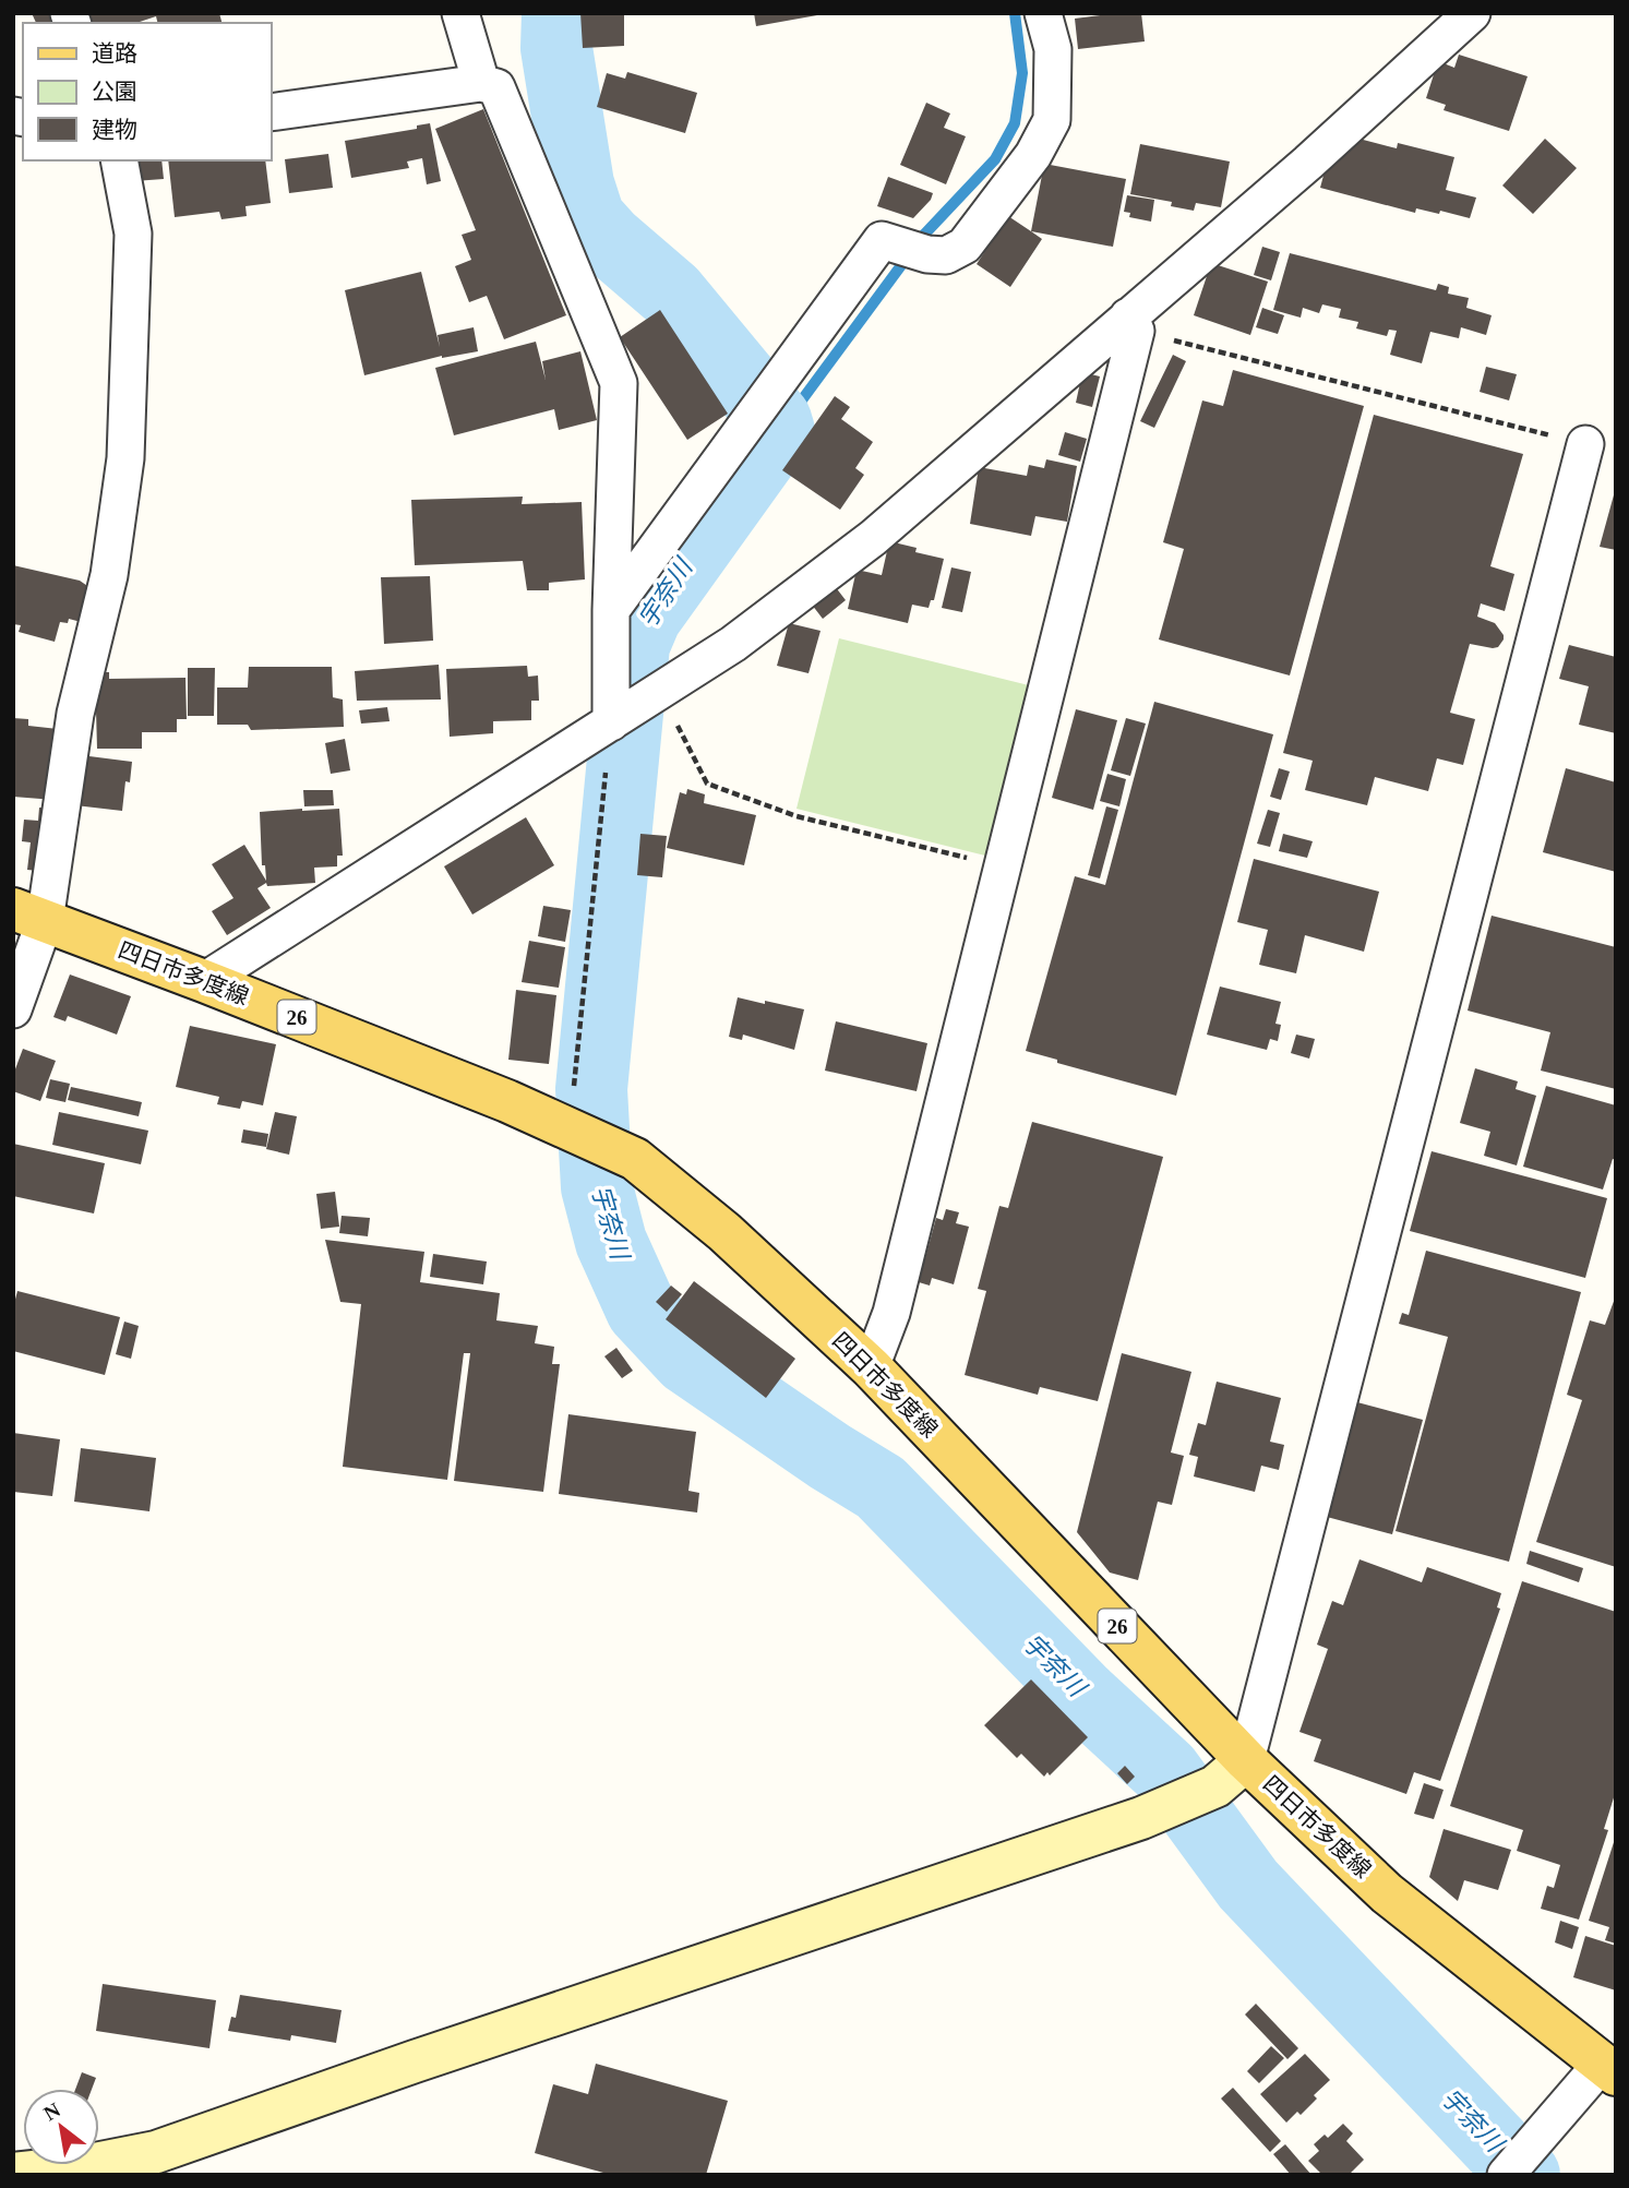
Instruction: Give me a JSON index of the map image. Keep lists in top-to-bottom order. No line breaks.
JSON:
{"streets":{"main road":["四日市多度線","26"]},"water":["宇奈川"],"legend":["道路","公園","建物"],"north":"top left"}
